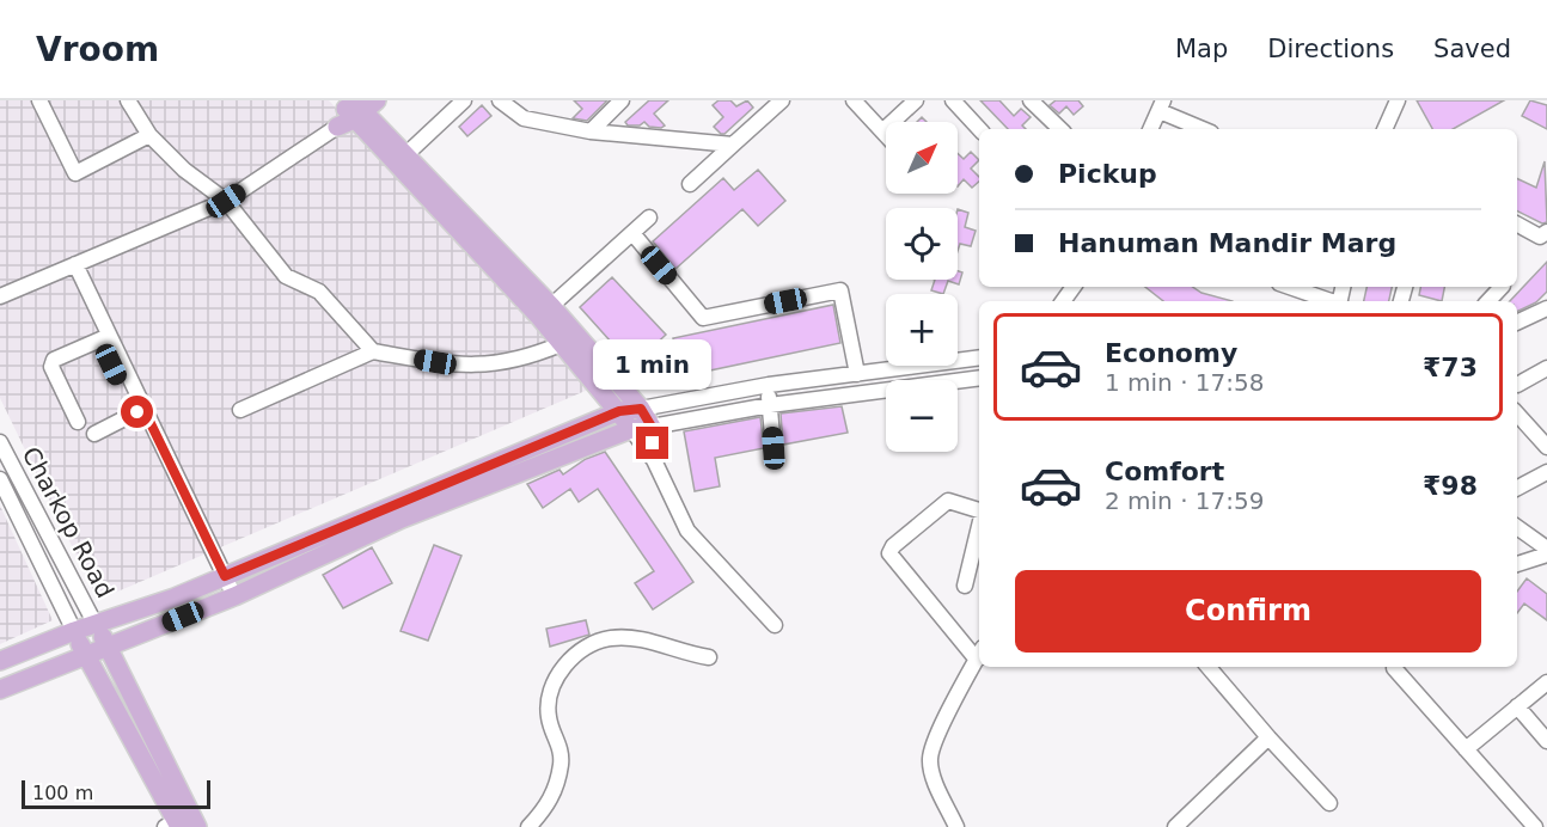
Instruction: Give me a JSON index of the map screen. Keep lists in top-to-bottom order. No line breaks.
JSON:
{"streets":{"street":["Charkop Road"]},"scale_bar":"100 m","north":"top right","page":{"header":"Vroom","nav":["Map","Directions","Saved"],"map_buttons":["+","−"],"banner":["Pickup","Hanuman Mandir Marg"],"list":[{"name":"Economy","note":"1 min · 17:58","value":"₹73"},{"name":"Comfort","note":"2 min · 17:59","value":"₹98"}],"bubble":"1 min","buttons":"Confirm","scale":"100 m"}}
